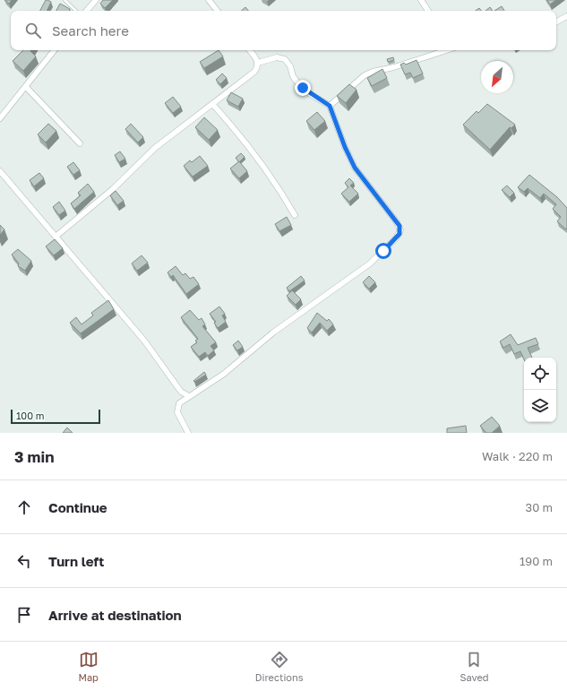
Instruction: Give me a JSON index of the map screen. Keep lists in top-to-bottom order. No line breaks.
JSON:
{"scale_bar":"100 m","north":"bottom left","page":{"search":"Search here","scale":"100 m","heading":["3 min","Walk · 220 m"],"list":[["Continue","30 m"],["Turn left","190 m"],"Arrive at destination"],"nav":["Map","Directions","Saved"]}}
